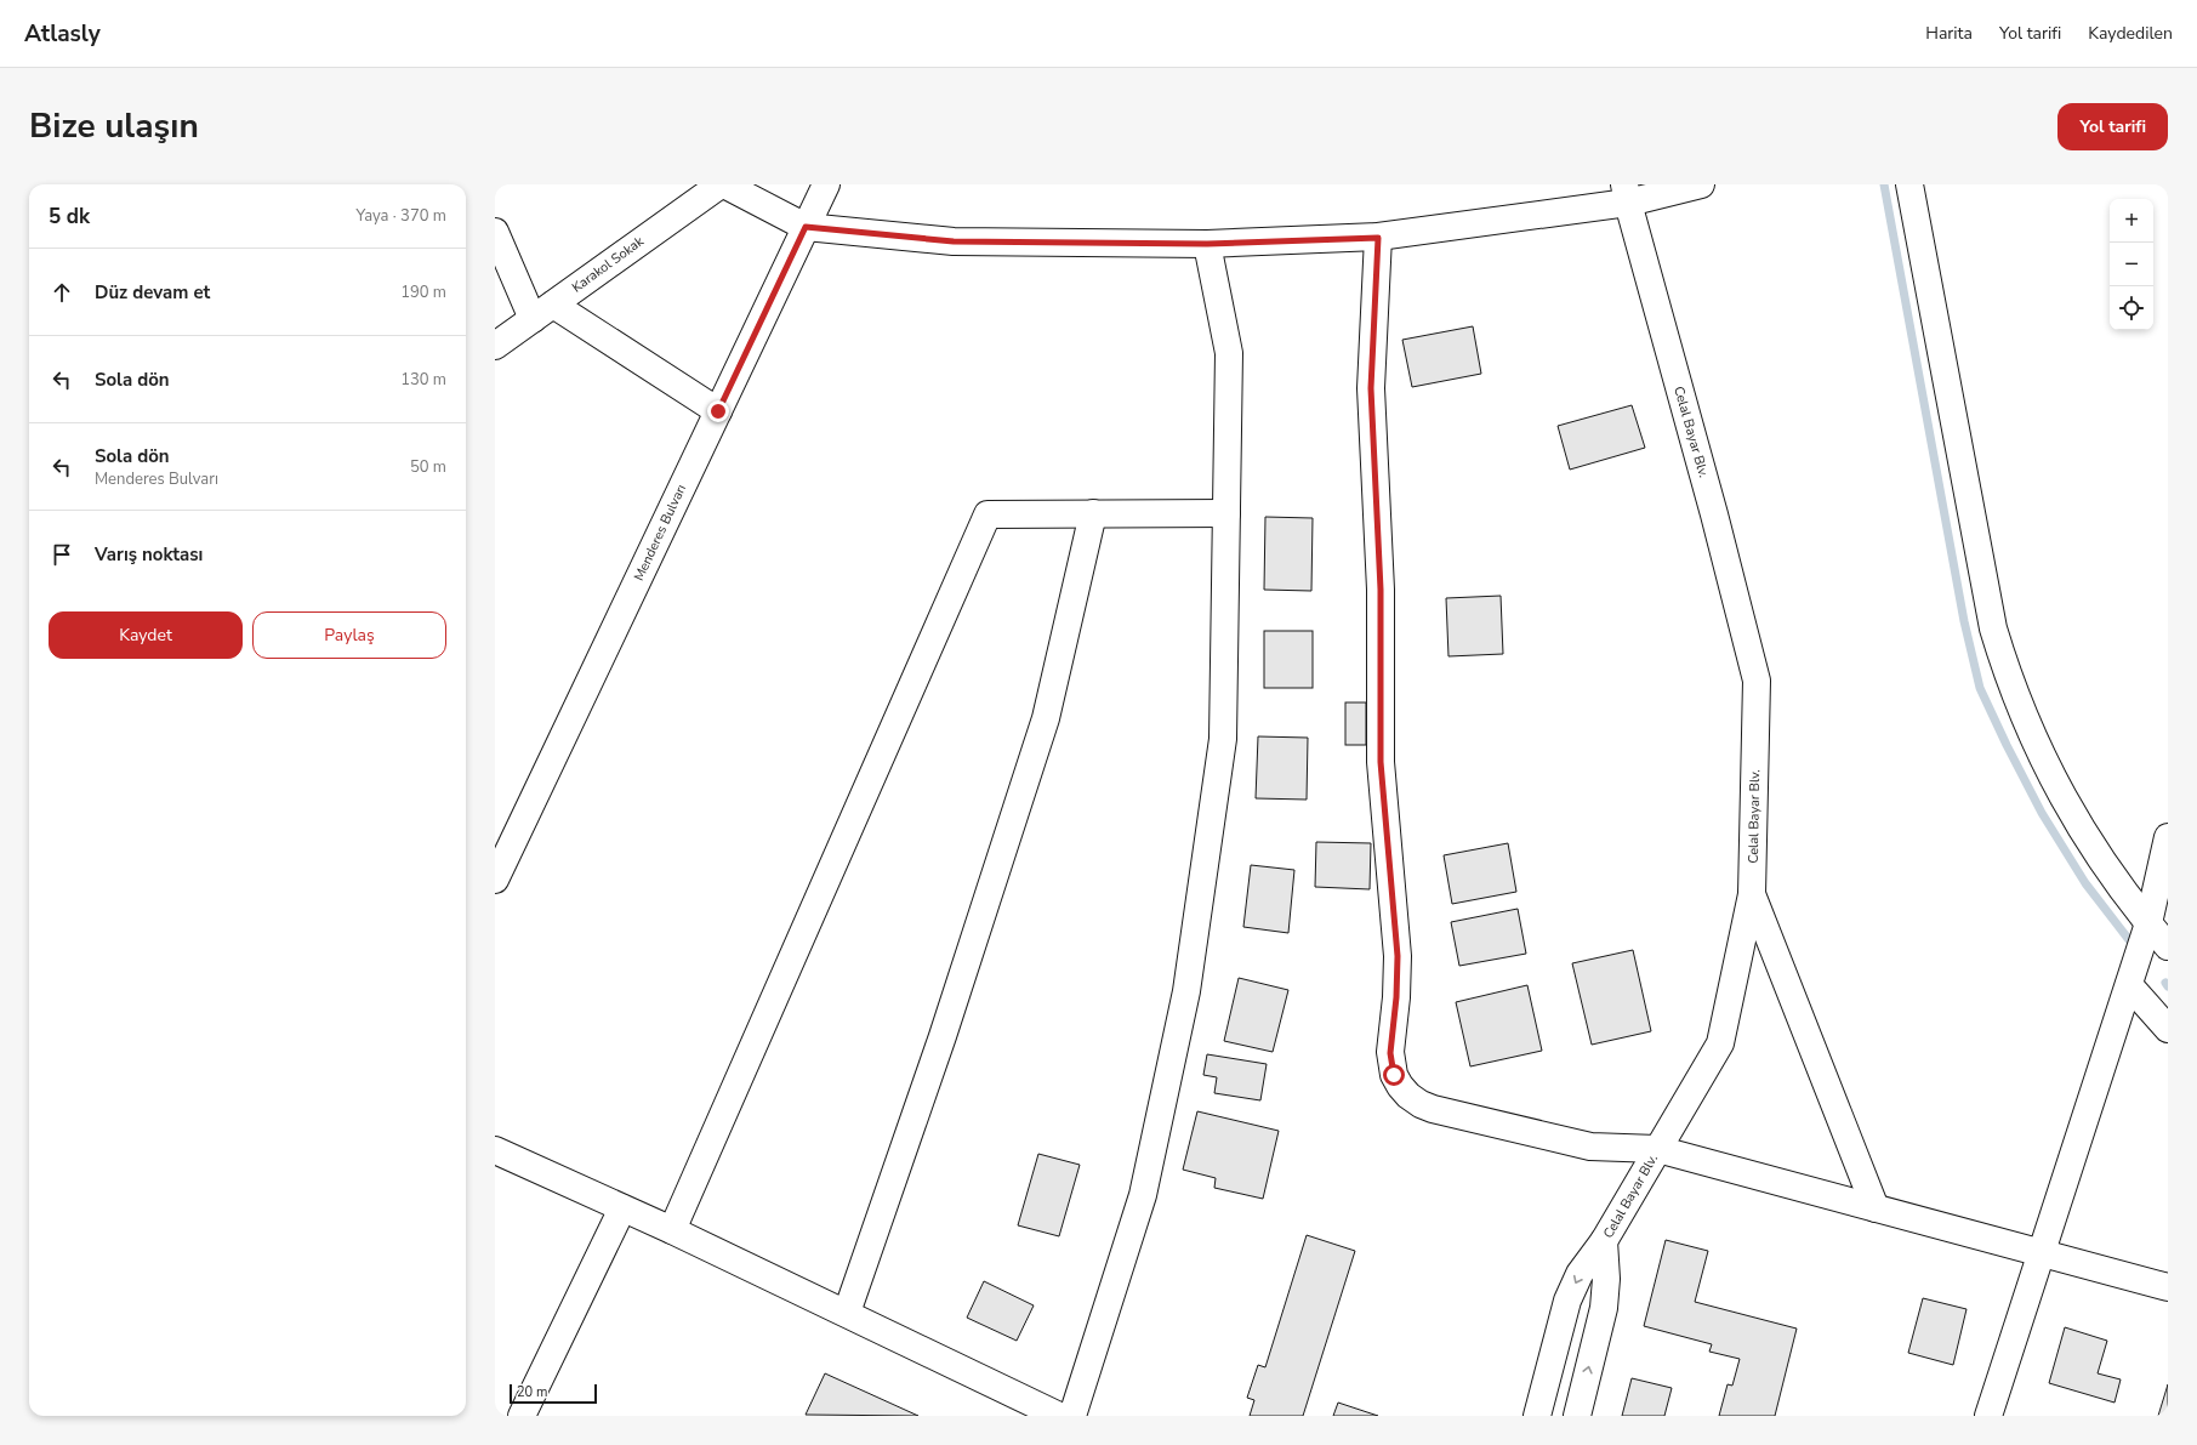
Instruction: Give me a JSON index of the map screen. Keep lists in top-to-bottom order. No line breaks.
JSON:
{"streets":{"street":["Karakol Sokak","Celal Bayar Blv.","Menderes Bulvarı"]},"crossings":[["Karakol Sokak","Menderes Bulvarı"]],"scale_bar":"20 m","page":{"header":"Atlasly","nav":["Harita","Yol tarifi","Kaydedilen"],"title":"Bize ulaşın","buttons":["Yol tarifi",["Kaydet","Paylaş"]],"heading":["5 dk","Yaya · 370 m"],"map_buttons":["+","−"],"list":[["Düz devam et","190 m"],["Sola dön","130 m"],["Sola dön","Menderes Bulvarı","50 m"],"Varış noktası"],"scale":"20 m"}}
